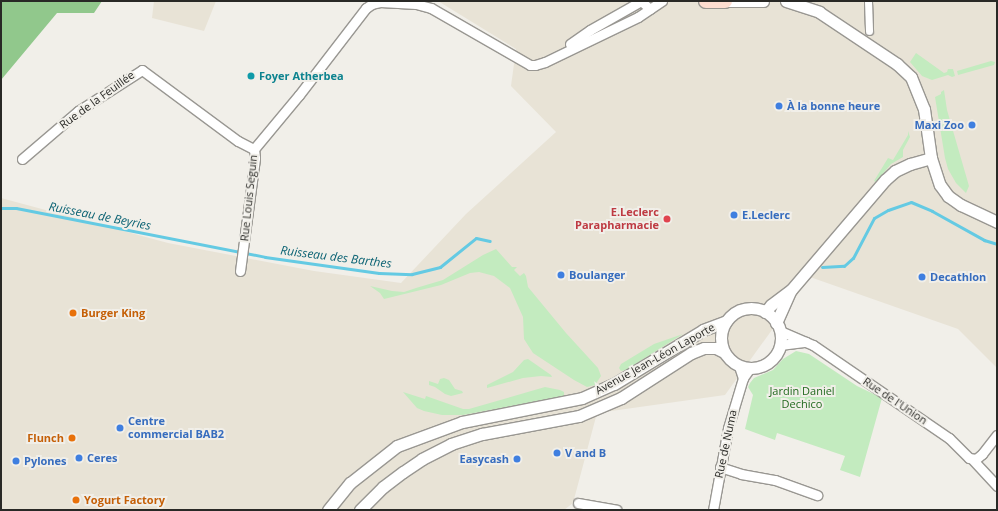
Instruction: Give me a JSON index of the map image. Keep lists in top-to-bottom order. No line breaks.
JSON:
{"streets":{"street":["Rue de la Feuillée","Rue Louis Seguin","Avenue Jean-Léon Laporte","Rue de l'Union","Rue de Numa"]},"crossings":[["Rue de la Feuillée","Rue Louis Seguin"],["Avenue Jean-Léon Laporte","Rue de l'Union"],["Avenue Jean-Léon Laporte","Rue de Numa"],["Rue de l'Union","Rue de Numa"]],"water":["Ruisseau de Beyries","Ruisseau des Barthes"],"parks":["Jardin Daniel Dechico"],"places":["Foyer Atherbea","À la bonne heure","Maxi Zoo","E.Leclerc","E.Leclerc Parapharmacie","Boulanger","Decathlon","Burger King","Centre commercial BAB2","Flunch","V and B","Ceres","Easycash","Pylones","Yogurt Factory"]}
